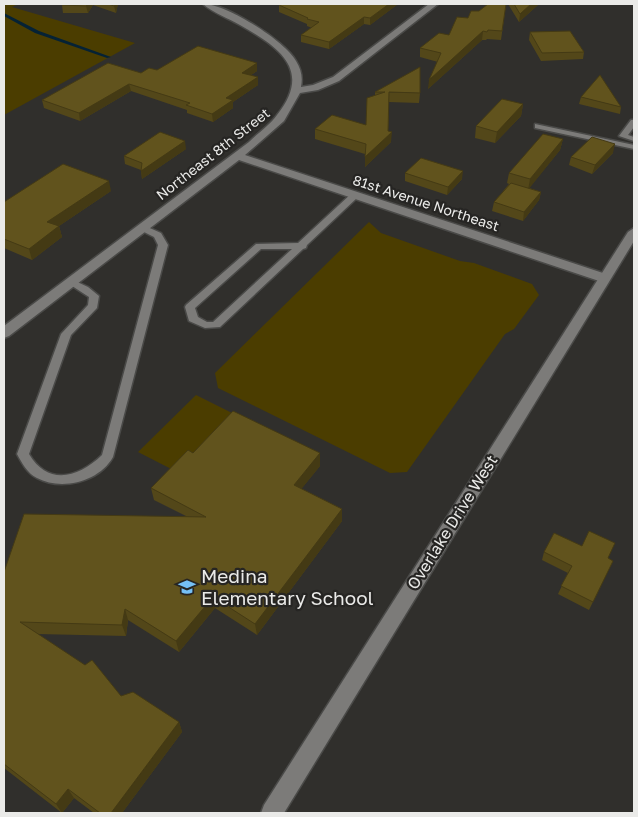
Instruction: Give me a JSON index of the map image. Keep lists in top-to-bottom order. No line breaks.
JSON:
{"streets":{"street":["Northeast 8th Street","81st Avenue Northeast","Overlake Drive West"]},"crossings":[["Northeast 8th Street","81st Avenue Northeast"],["81st Avenue Northeast","Overlake Drive West"]],"places":{"school or university":["Medina Elementary School"]}}
